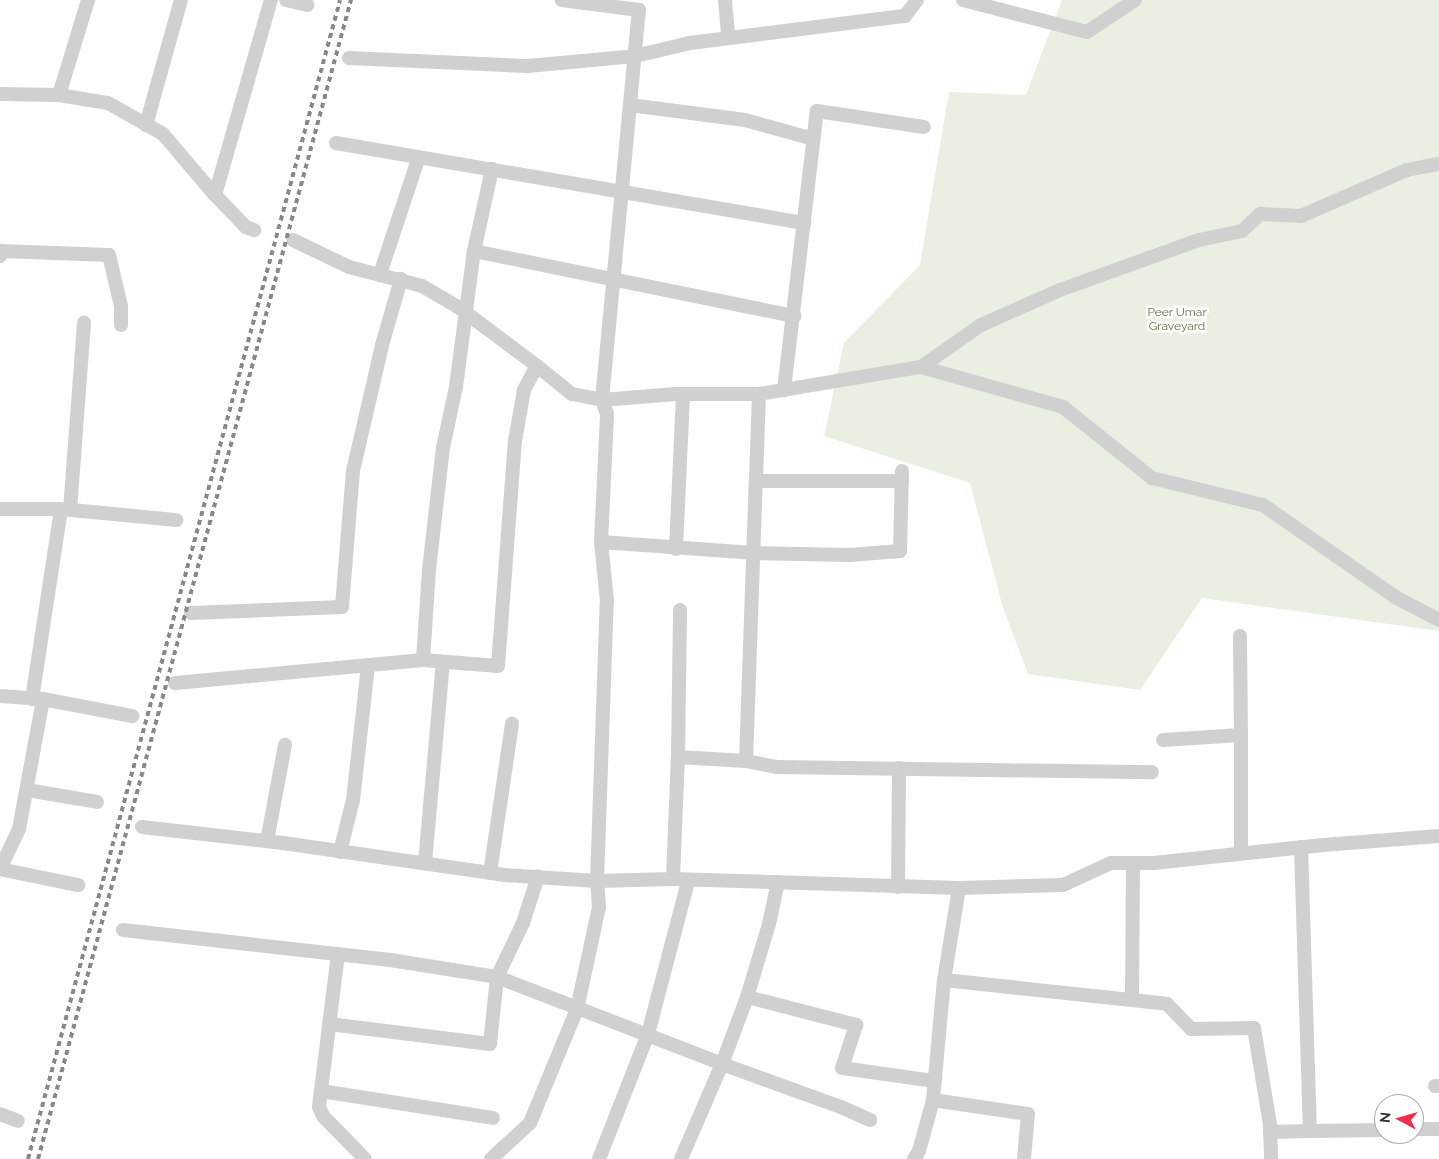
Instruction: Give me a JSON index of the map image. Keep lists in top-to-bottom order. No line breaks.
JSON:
{"parks":["Peer Umar Graveyard"],"north":"left"}
